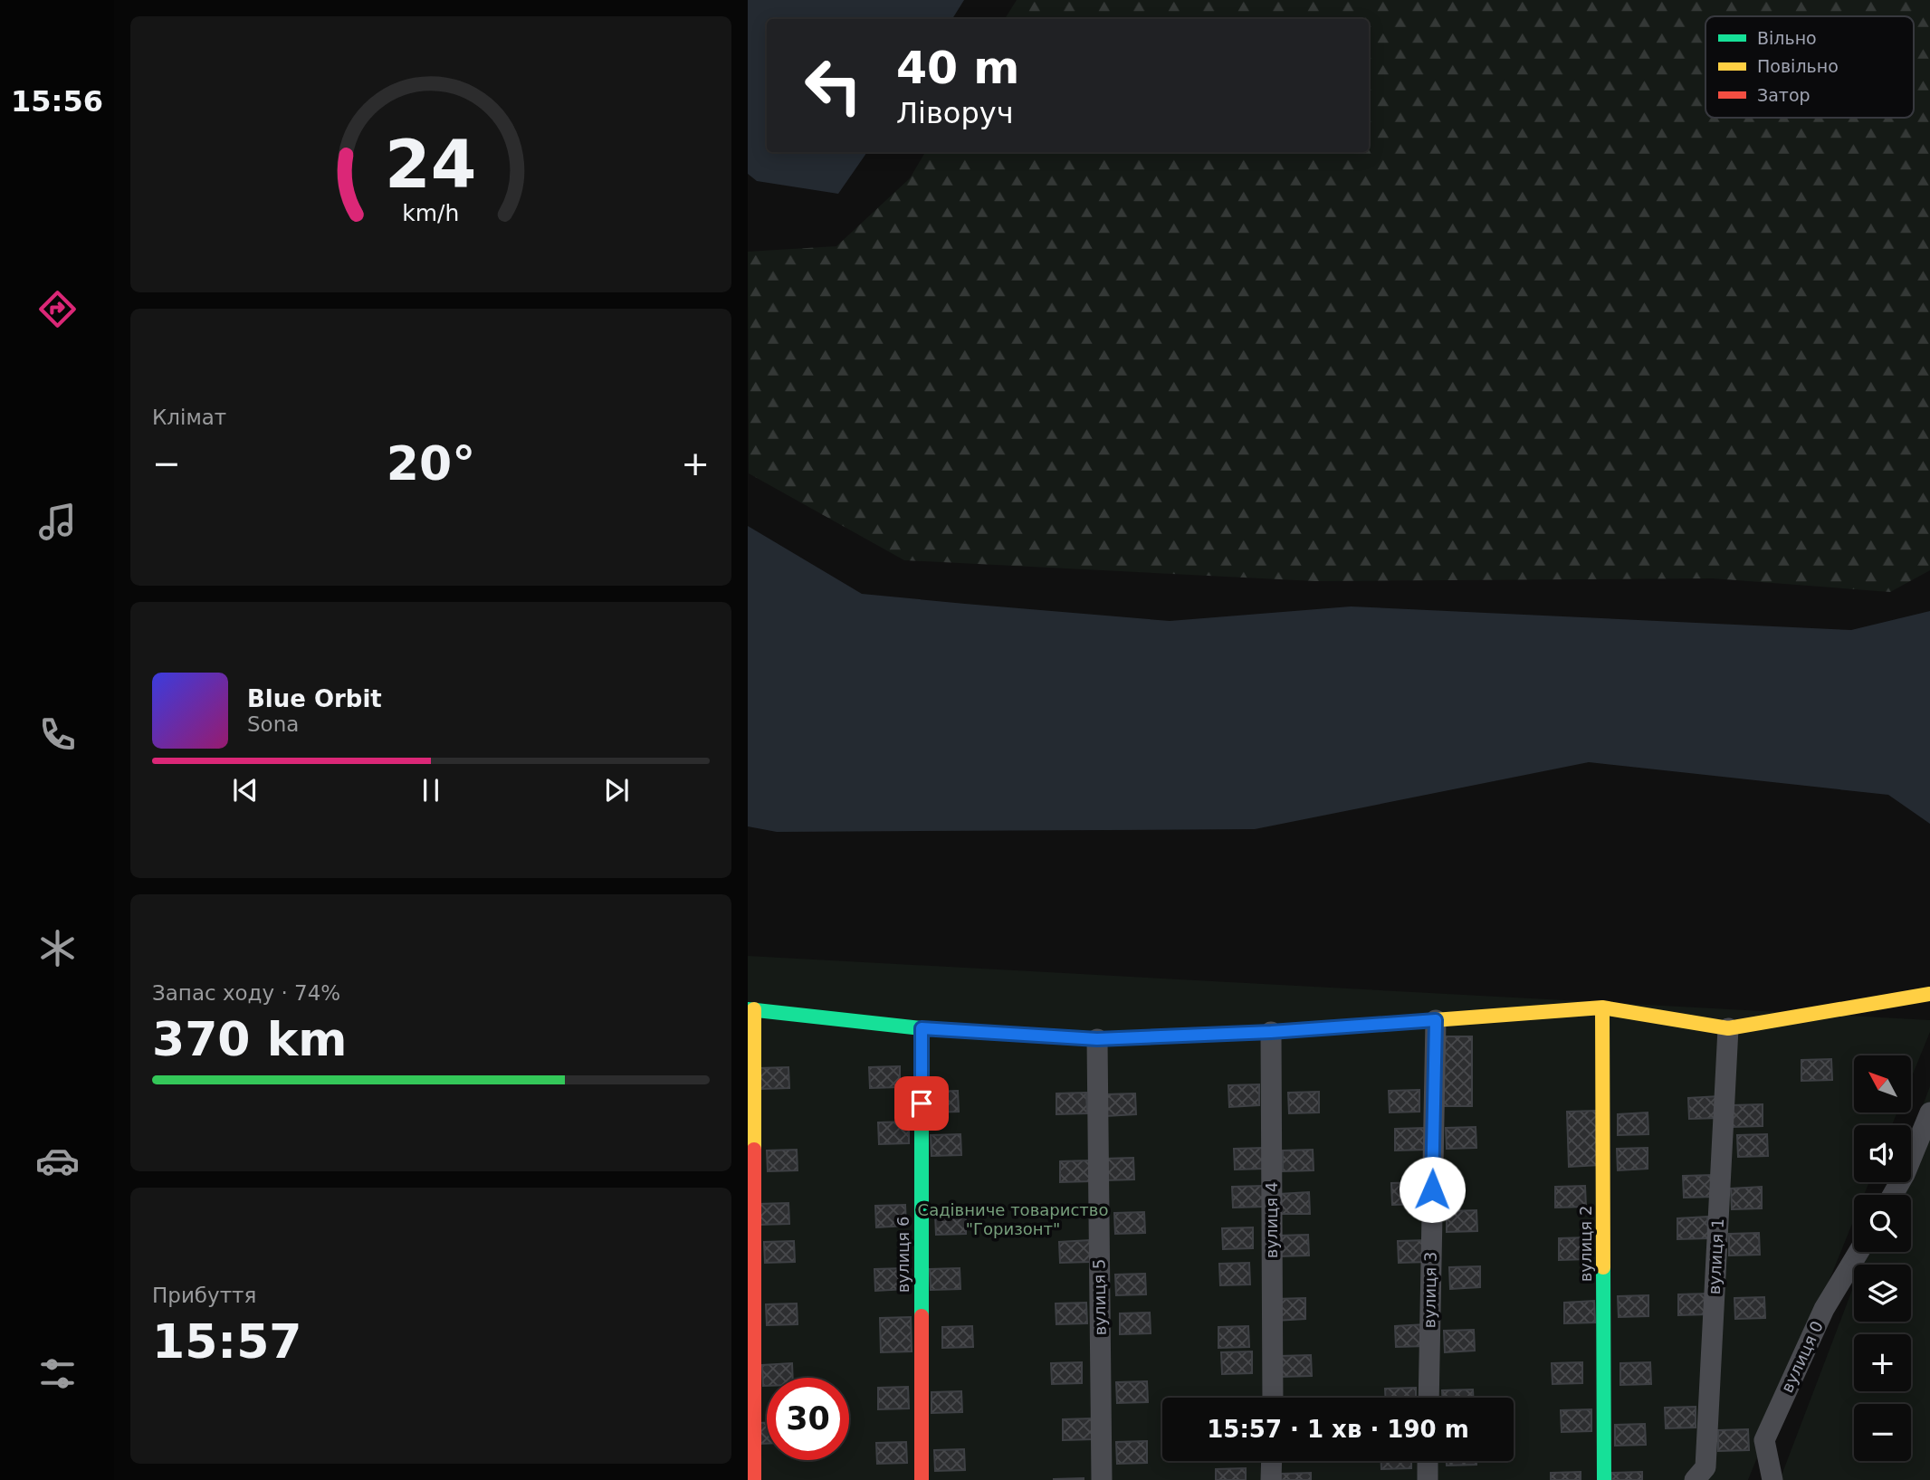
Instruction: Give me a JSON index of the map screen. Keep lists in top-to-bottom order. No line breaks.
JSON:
{"streets":{"street":["вулиця 4","вулиця 2","вулиця 6","вулиця 1","вулиця 3","вулиця 5","вулиця 0"]},"parks":["Садівниче товариство \"Горизонт\""],"legend":["Вільно","Повільно","Затор"],"north":"top left","page":{"tabs":"15:56","turn":["40 m","Ліворуч"],"tile":["Клімат",["Запас ходу · 74%","370 km"],["Прибуття","15:57"]],"heat":["−","20°","+"],"song":["Blue Orbit","Sona"],"map_buttons":["+","−"],"limit":"30","trip":"15:57 · 1 хв · 190 m","gauge":["24","km/h"]}}
